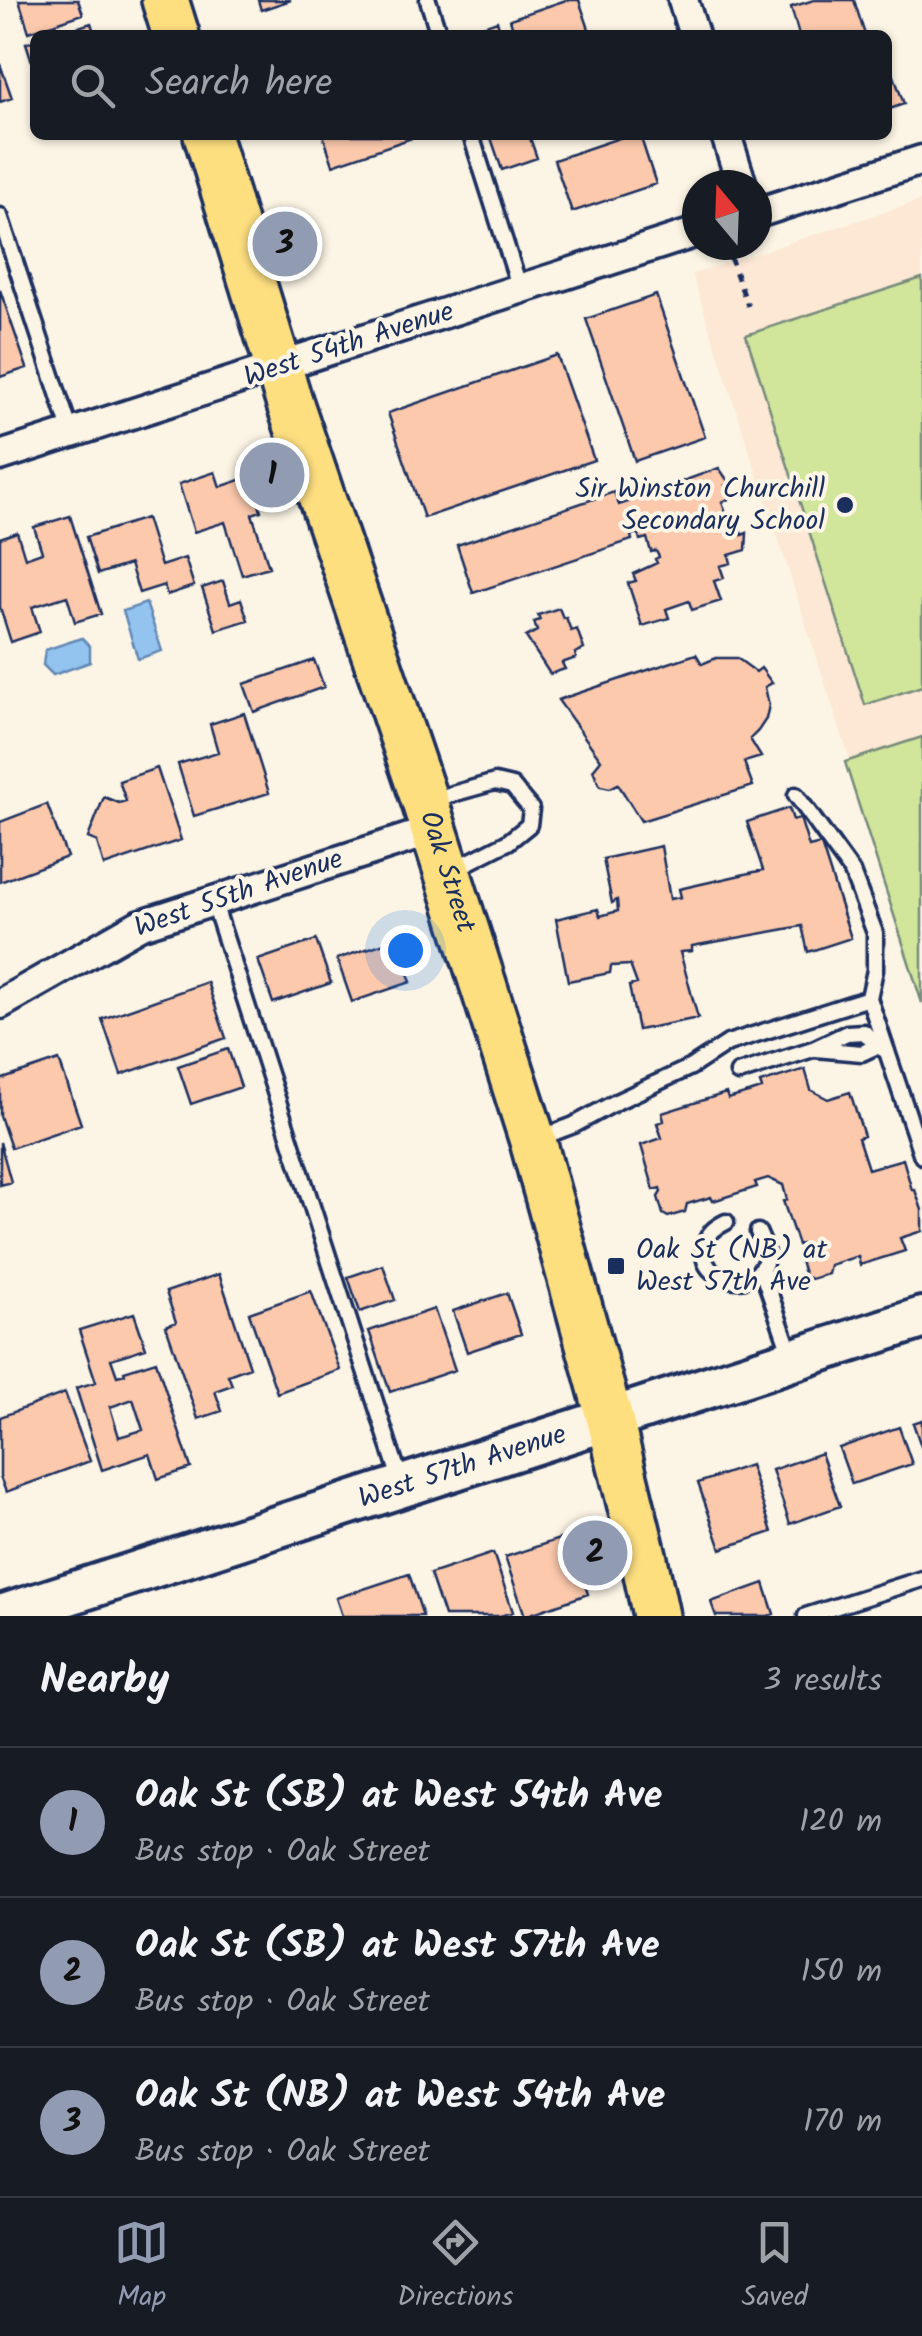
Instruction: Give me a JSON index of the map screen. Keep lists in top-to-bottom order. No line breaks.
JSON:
{"streets":{"main road":["Oak Street"],"street":["West 54th Avenue","West 55th Avenue","West 57th Avenue"]},"crossings":[["West 54th Avenue","Oak Street"],["Oak Street","West 55th Avenue"],["Oak Street","West 57th Avenue"]],"places":{"other":["Sir Winston Churchill Secondary School"],"transit":["Oak St (NB) at West 57th Ave"]},"north":"top","page":{"search":"Search here","pins":["3","1","2"],"heading":["Nearby","3 results"],"list":[{"mark":"1","name":"Oak St (SB) at West 54th Ave","note":"Bus stop · Oak Street","value":"120 m"},{"mark":"2","name":"Oak St (SB) at West 57th Ave","note":"Bus stop · Oak Street","value":"150 m"},{"mark":"3","name":"Oak St (NB) at West 54th Ave","note":"Bus stop · Oak Street","value":"170 m"}],"nav":["Map","Directions","Saved"]}}
